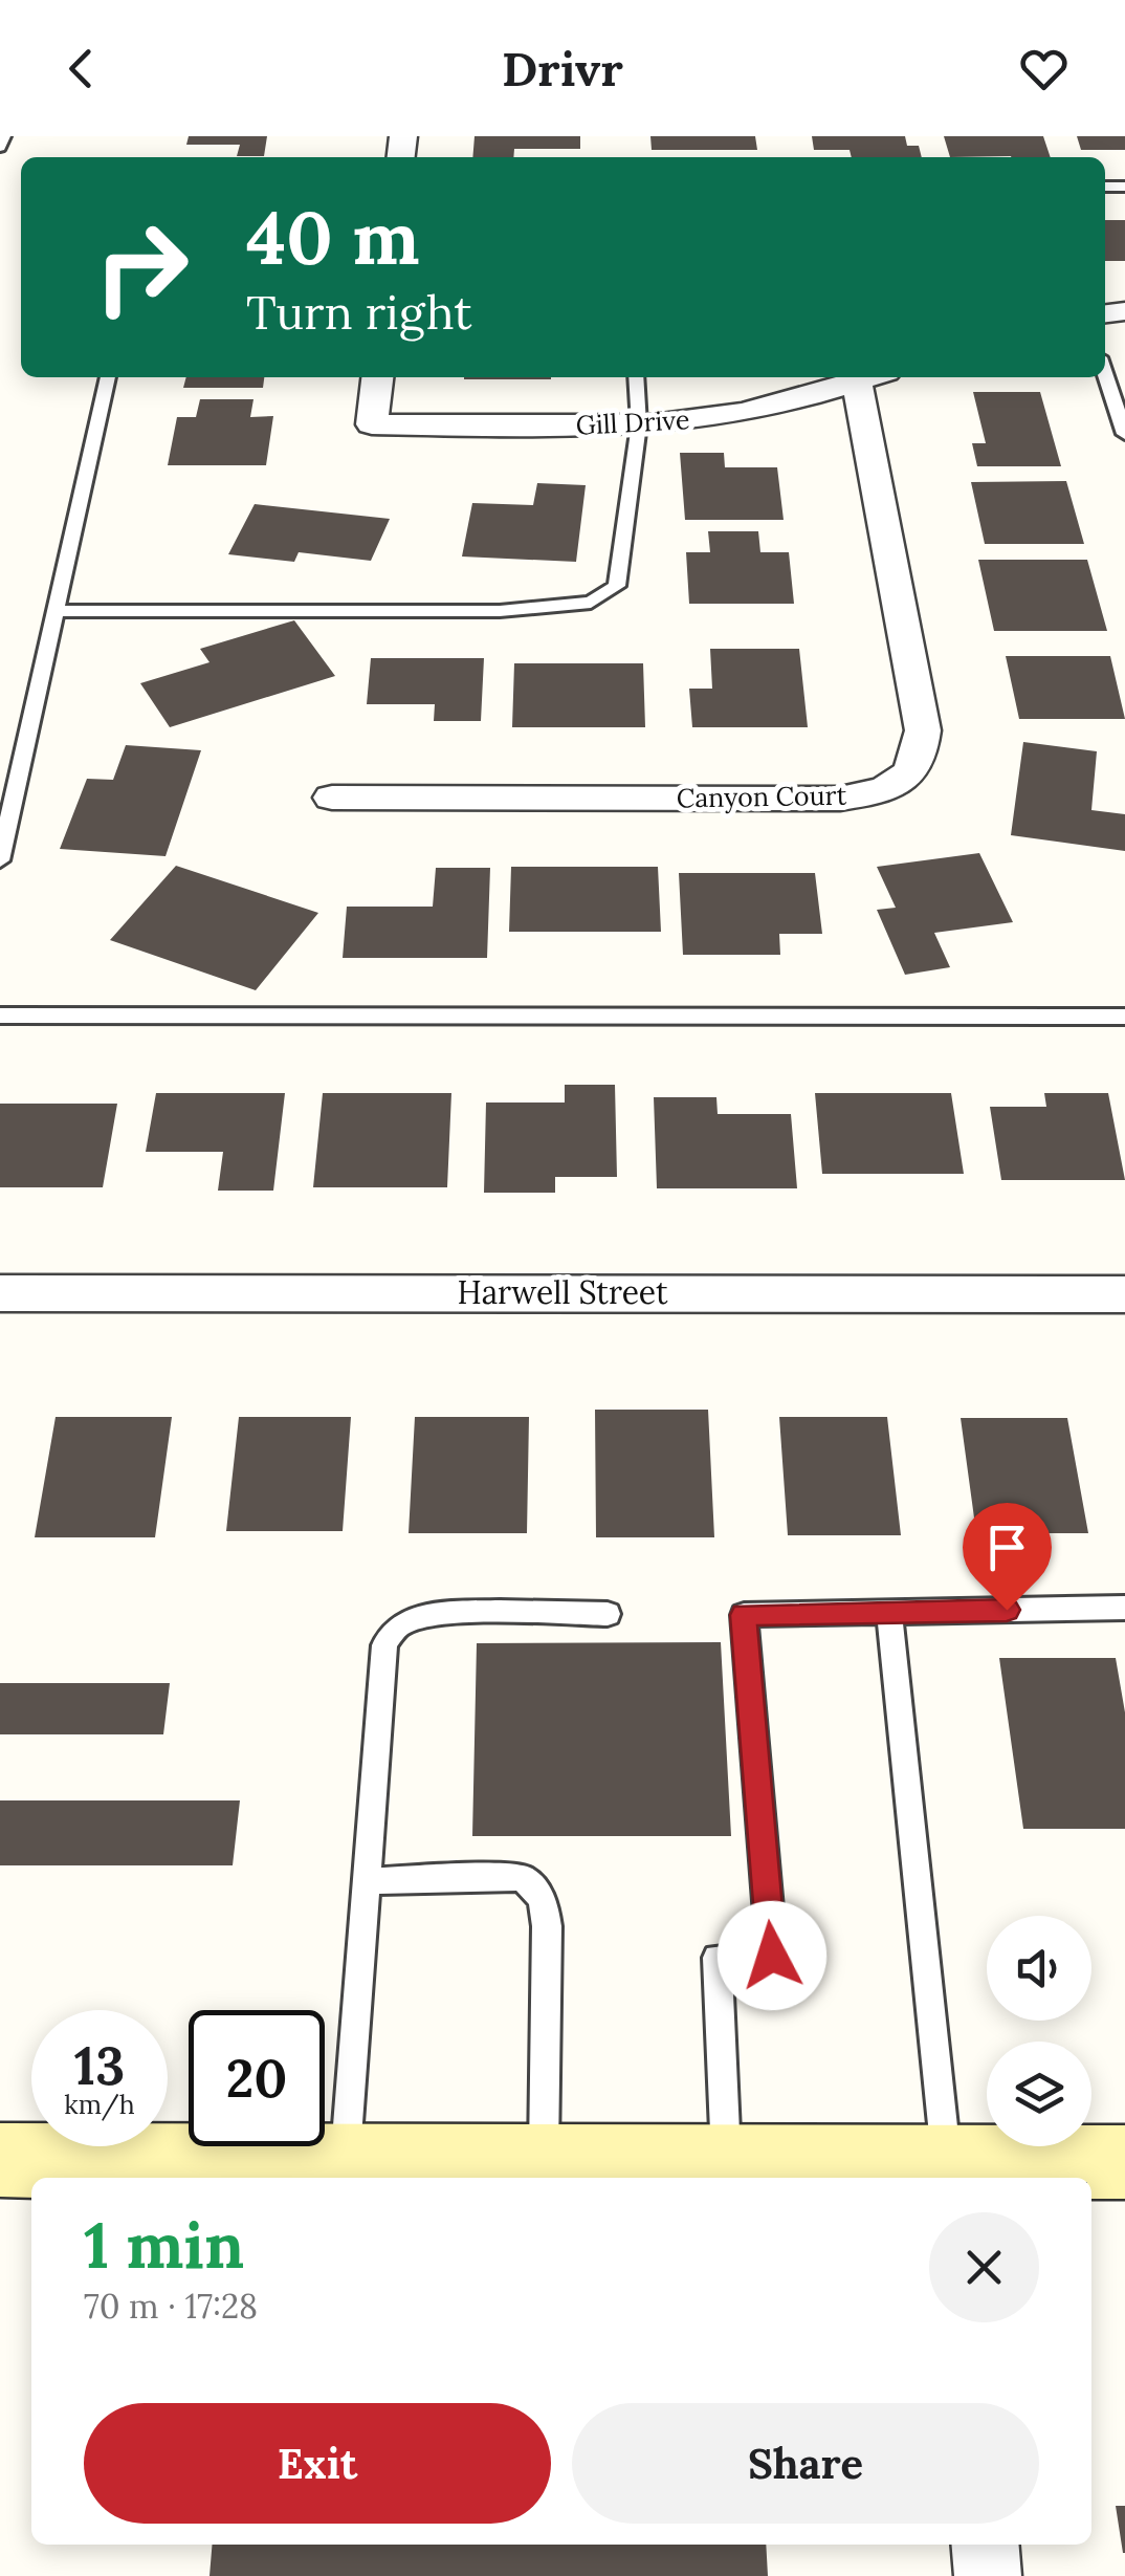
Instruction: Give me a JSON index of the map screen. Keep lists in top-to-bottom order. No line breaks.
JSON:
{"streets":{"street":["Gill Drive","Canyon Court","Harwell Street"]},"page":{"header":"Drivr","turn":["40 m","Turn right"],"speed":"13 km/h","limit":"20","heading":["1 min","70 m · 17:28"],"buttons":["Exit","Share"]}}
